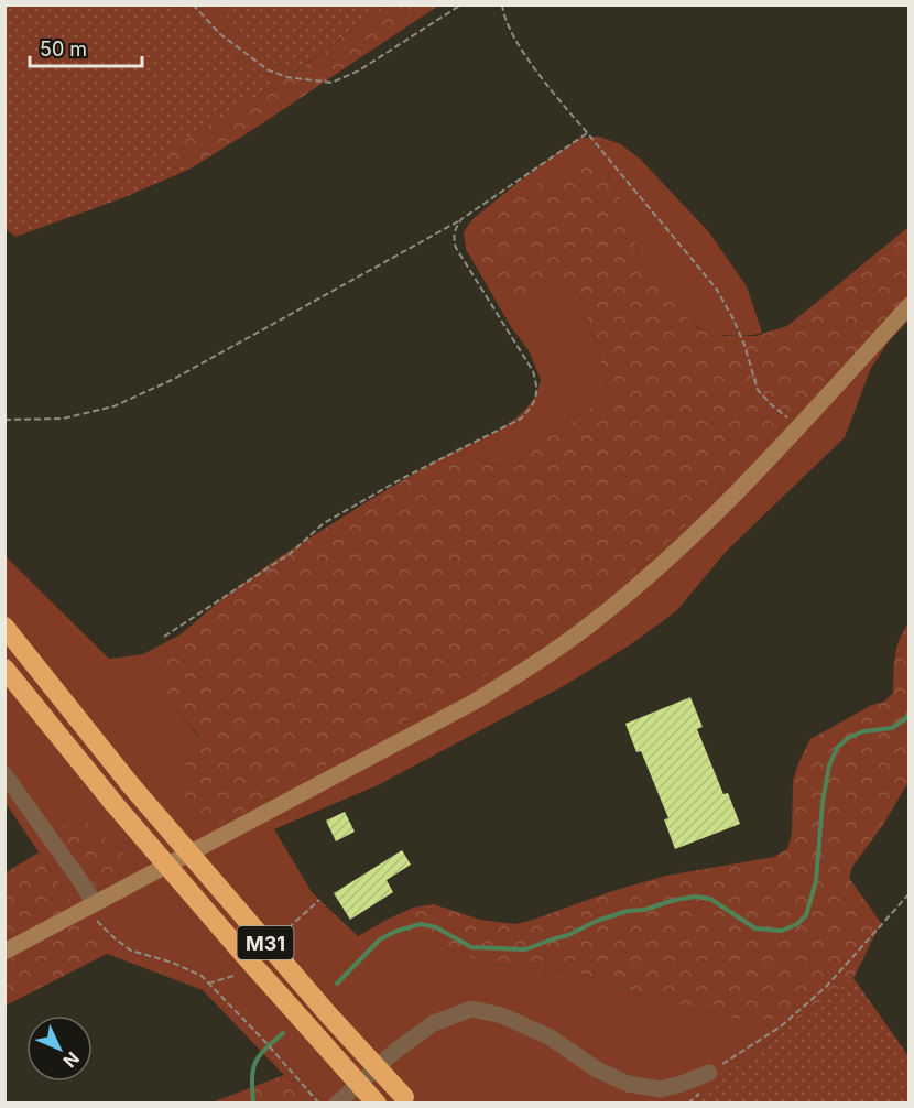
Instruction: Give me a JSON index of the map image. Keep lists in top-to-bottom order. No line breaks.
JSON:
{"streets":{"highway":["M31"]},"scale_bar":"50 m","north":"bottom right"}
